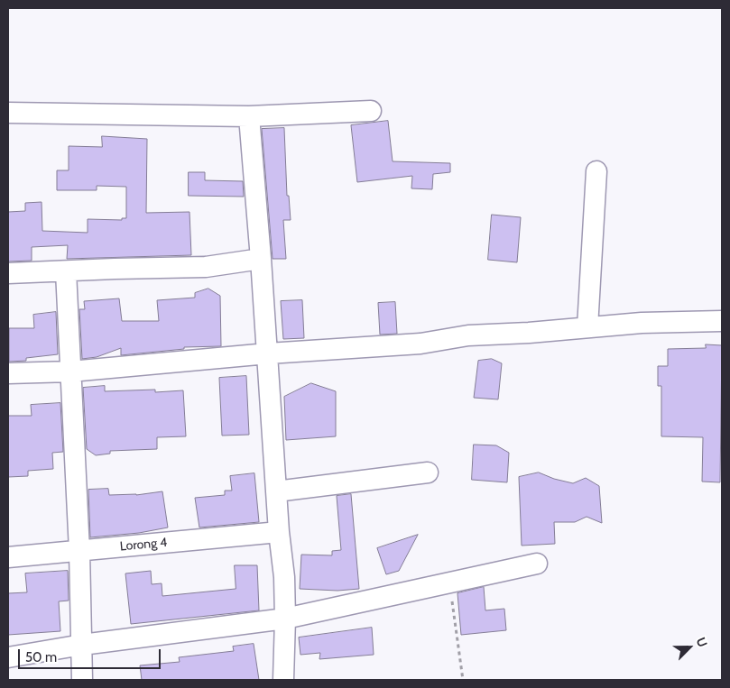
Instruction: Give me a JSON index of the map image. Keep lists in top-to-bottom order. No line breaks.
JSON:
{"streets":{"street":["Lorong 4"]},"scale_bar":"50 m","north":"top right"}
